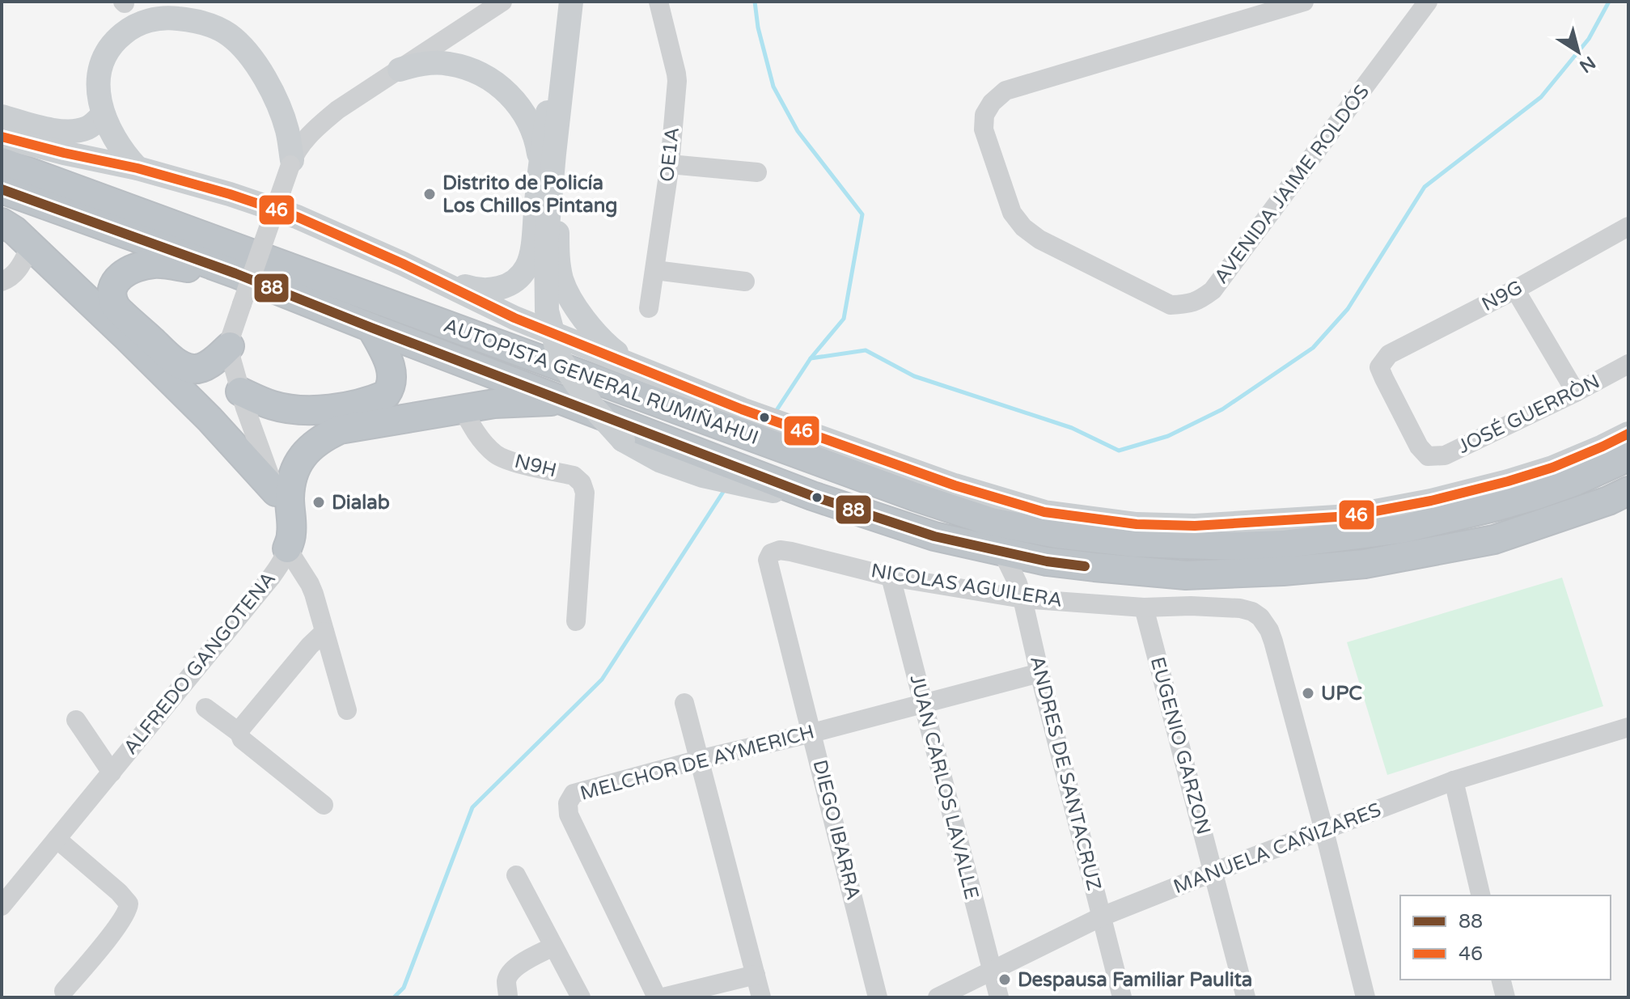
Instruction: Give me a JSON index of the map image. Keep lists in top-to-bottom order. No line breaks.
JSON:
{"streets":{"highway":["AUTOPISTA GENERAL RUMIÑAHUI"],"street":["OE1A","AVENIDA JAIME ROLDÓS","N9G","JOSÉ GUERRÒN","N9H","NICOLAS AGUILERA","ALFREDO GANGOTENA","EUGENIO GARZON","MELCHOR DE AYMERICH","ANDRES DE SANTACRUZ","JUAN CARLOS LAVALLE","DIEGO IBARRA","MANUELA CAÑIZARES"]},"crossings":[["N9G","JOSÉ GUERRÒN"],["AUTOPISTA GENERAL RUMIÑAHUI","ANDRES DE SANTACRUZ"],["NICOLAS AGUILERA","EUGENIO GARZON"],["NICOLAS AGUILERA","ANDRES DE SANTACRUZ"],["NICOLAS AGUILERA","JUAN CARLOS LAVALLE"],["NICOLAS AGUILERA","DIEGO IBARRA"],["NICOLAS AGUILERA","MANUELA CAÑIZARES"],["EUGENIO GARZON","MANUELA CAÑIZARES"],["MELCHOR DE AYMERICH","ANDRES DE SANTACRUZ"],["MELCHOR DE AYMERICH","JUAN CARLOS LAVALLE"],["MELCHOR DE AYMERICH","DIEGO IBARRA"],["ANDRES DE SANTACRUZ","MANUELA CAÑIZARES"],["JUAN CARLOS LAVALLE","MANUELA CAÑIZARES"]],"places":["Distrito de Policía Los Chillos Pintang","Dialab","UPC","Despausa Familiar Paulita"],"lines":["transit line 46","transit line 88"],"legend":["88","46"],"north":"bottom right"}
